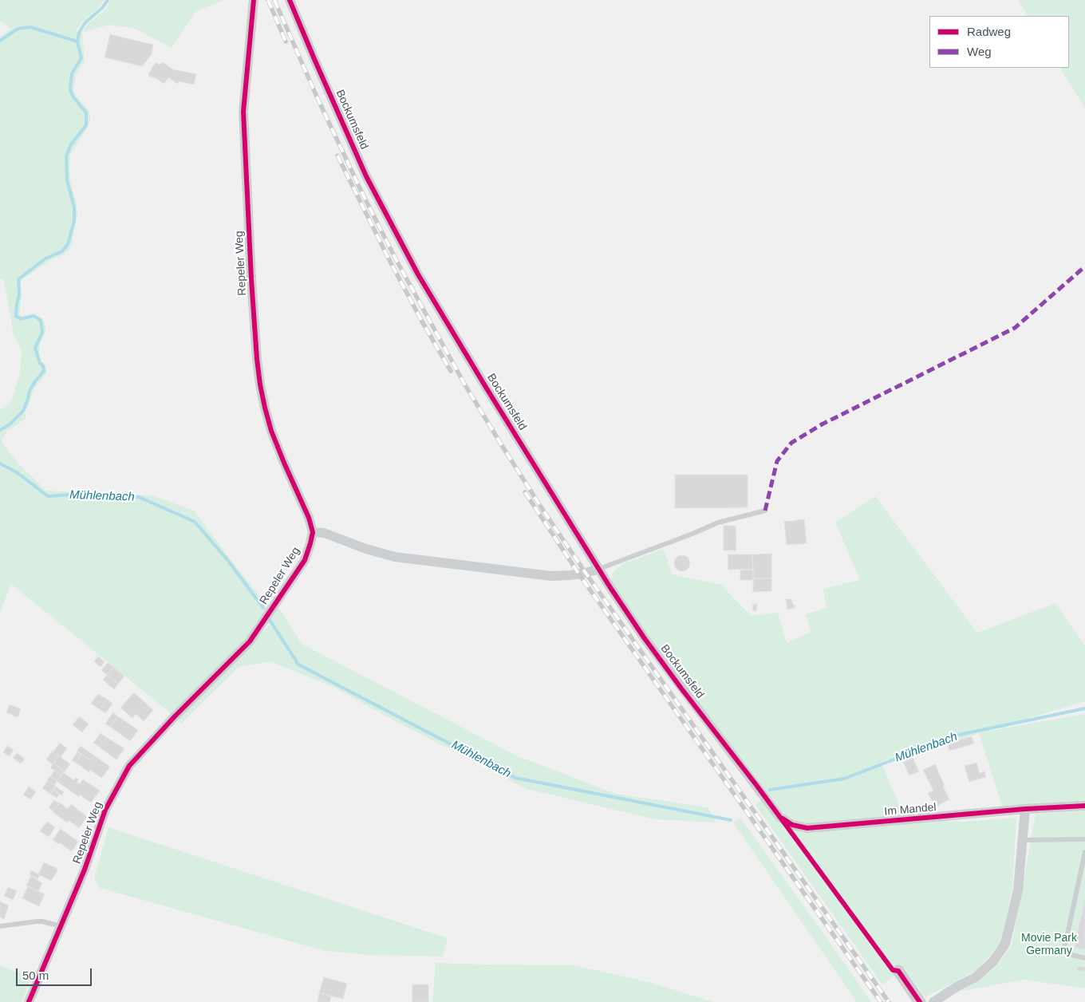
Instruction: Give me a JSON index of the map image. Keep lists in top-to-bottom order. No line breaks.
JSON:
{"streets":{"street":["Bockumsfeld","Repeler Weg","Im Mandel"]},"crossings":[["Bockumsfeld","Im Mandel"]],"water":["Mühlenbach"],"parks":["Movie Park Germany"],"legend":["Radweg","Weg"],"scale_bar":"50 m"}
